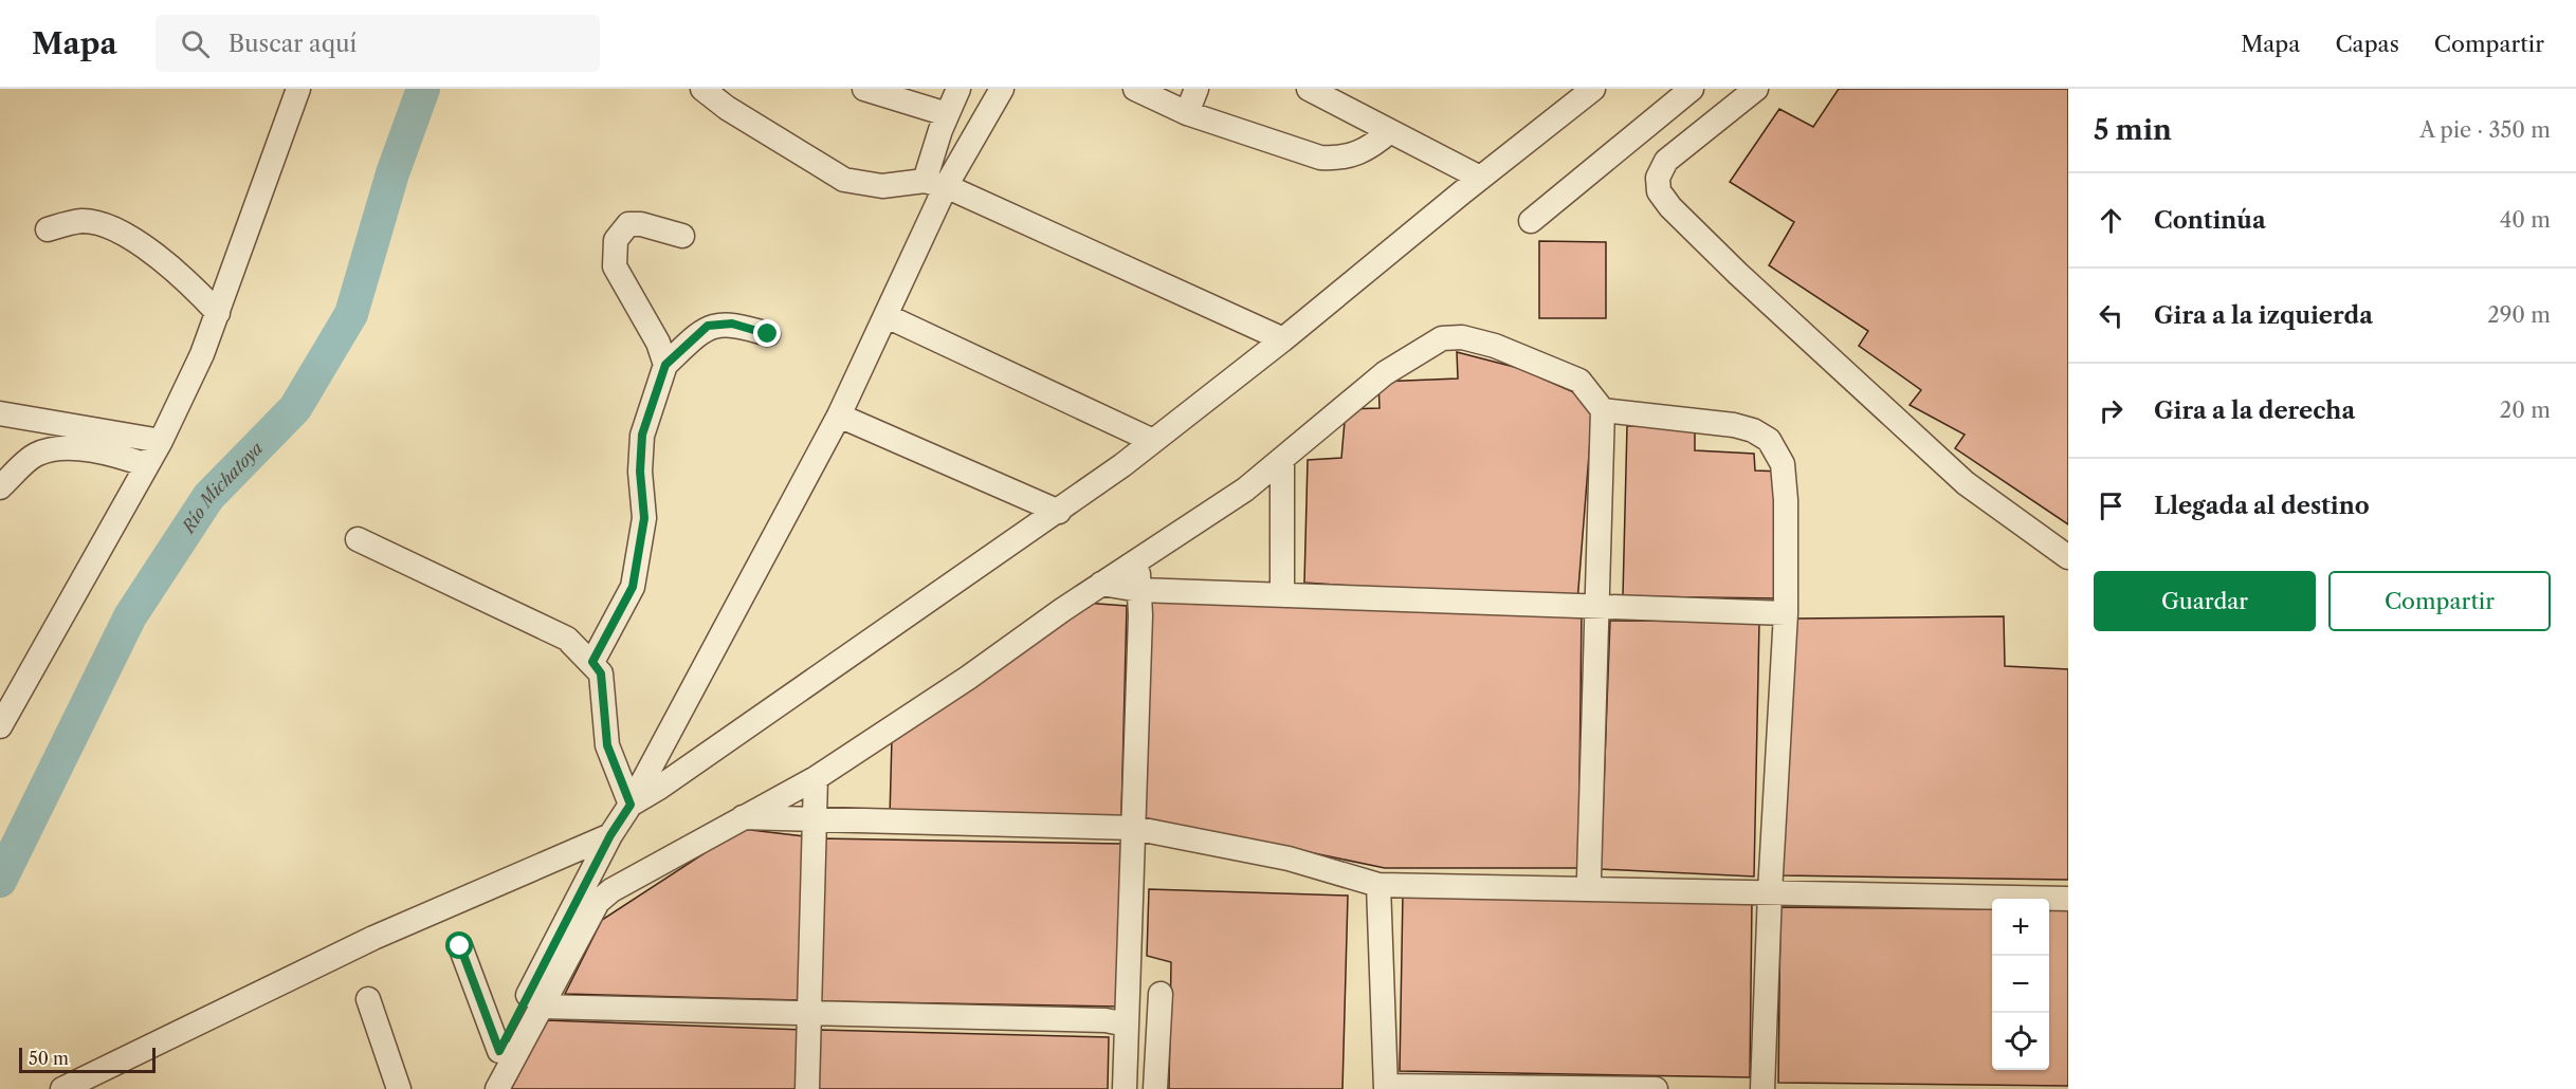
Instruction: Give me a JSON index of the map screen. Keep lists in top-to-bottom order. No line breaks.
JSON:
{"water":["Río Michatoya"],"scale_bar":"50 m","page":{"header":"Mapa","search":"Buscar aquí","nav":["Mapa","Capas","Compartir"],"heading":["5 min","A pie · 350 m"],"list":[["Continúa","40 m"],["Gira a la izquierda","290 m"],["Gira a la derecha","20 m"],"Llegada al destino"],"buttons":["Guardar","Compartir"],"map_buttons":["+","−"],"scale":"50 m"}}
